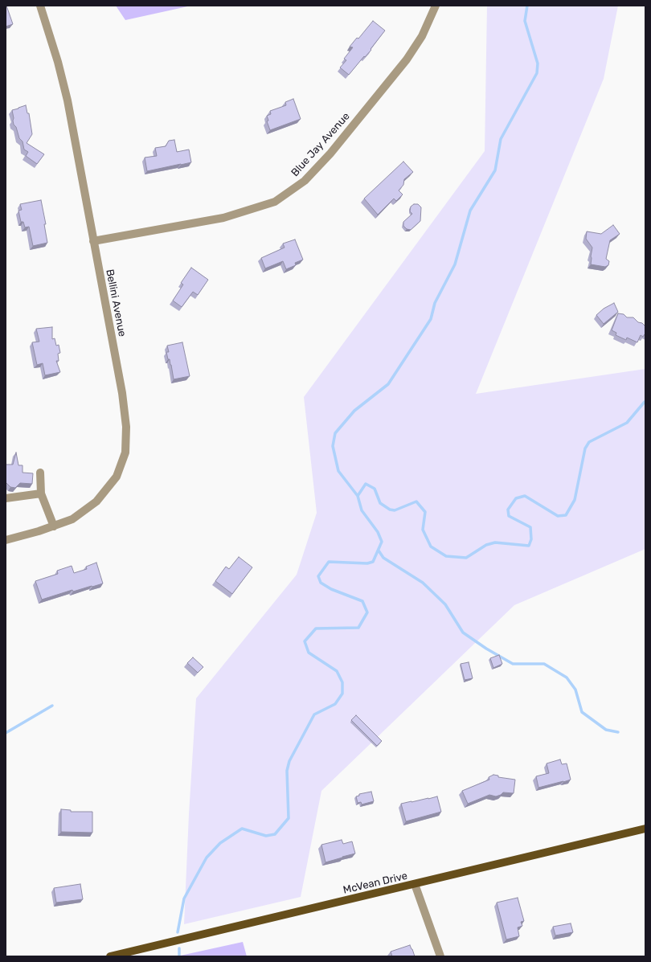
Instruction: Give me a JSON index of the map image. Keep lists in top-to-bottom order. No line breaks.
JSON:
{"streets":{"main road":["McVean Drive"],"street":["Blue Jay Avenue","Bellini Avenue"]},"crossings":[["Blue Jay Avenue","Bellini Avenue"]]}
